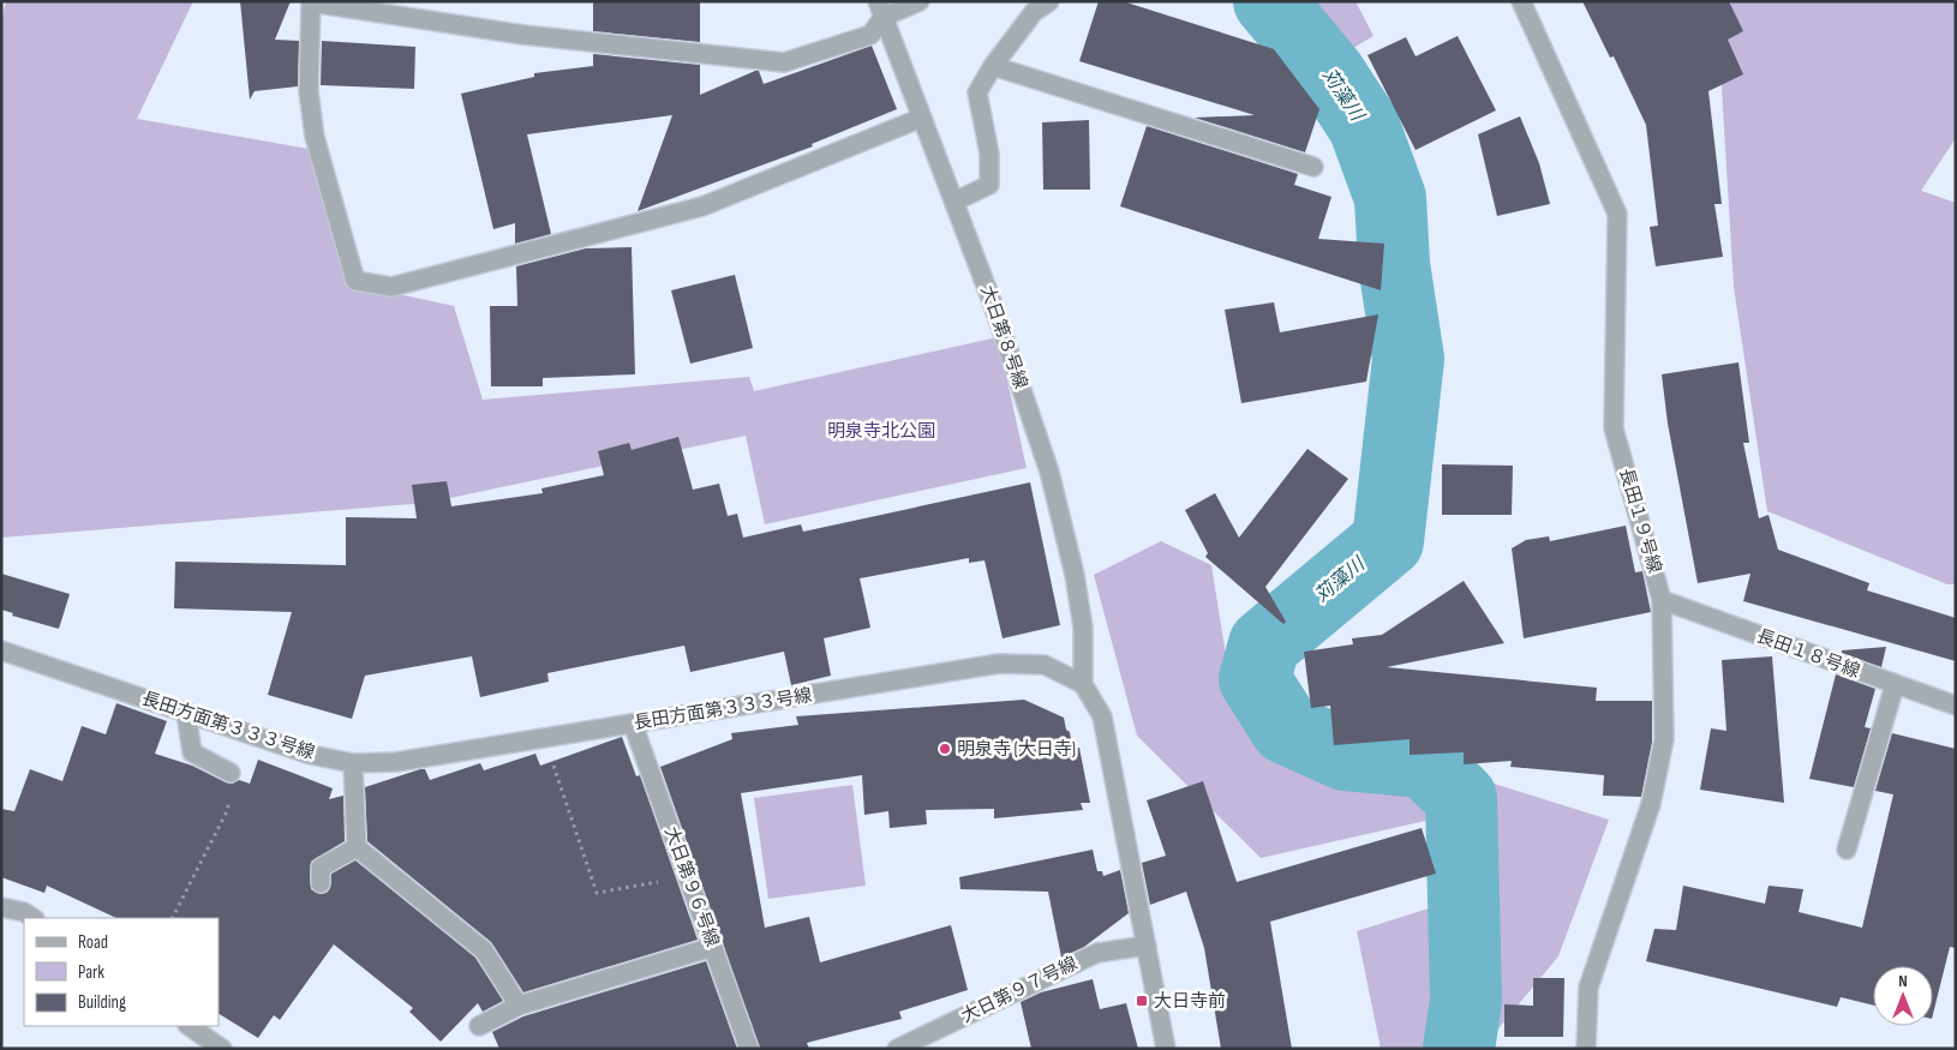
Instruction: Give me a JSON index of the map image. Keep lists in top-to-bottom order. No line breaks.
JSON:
{"streets":{"street":["大日第８号線","長田１９号線","長田１８号線","長田方面第３３３号線","大日第９６号線","大日第９７号線"]},"crossings":[["大日第８号線","長田方面第３３３号線"],["長田１９号線","長田１８号線"],["長田方面第３３３号線","大日第９６号線"]],"water":["苅藻川"],"parks":["明泉寺北公園"],"places":{"other":["明泉寺 (大日寺)"],"transit":["大日寺前"]},"legend":["Road","Park","Building"],"north":"top"}
